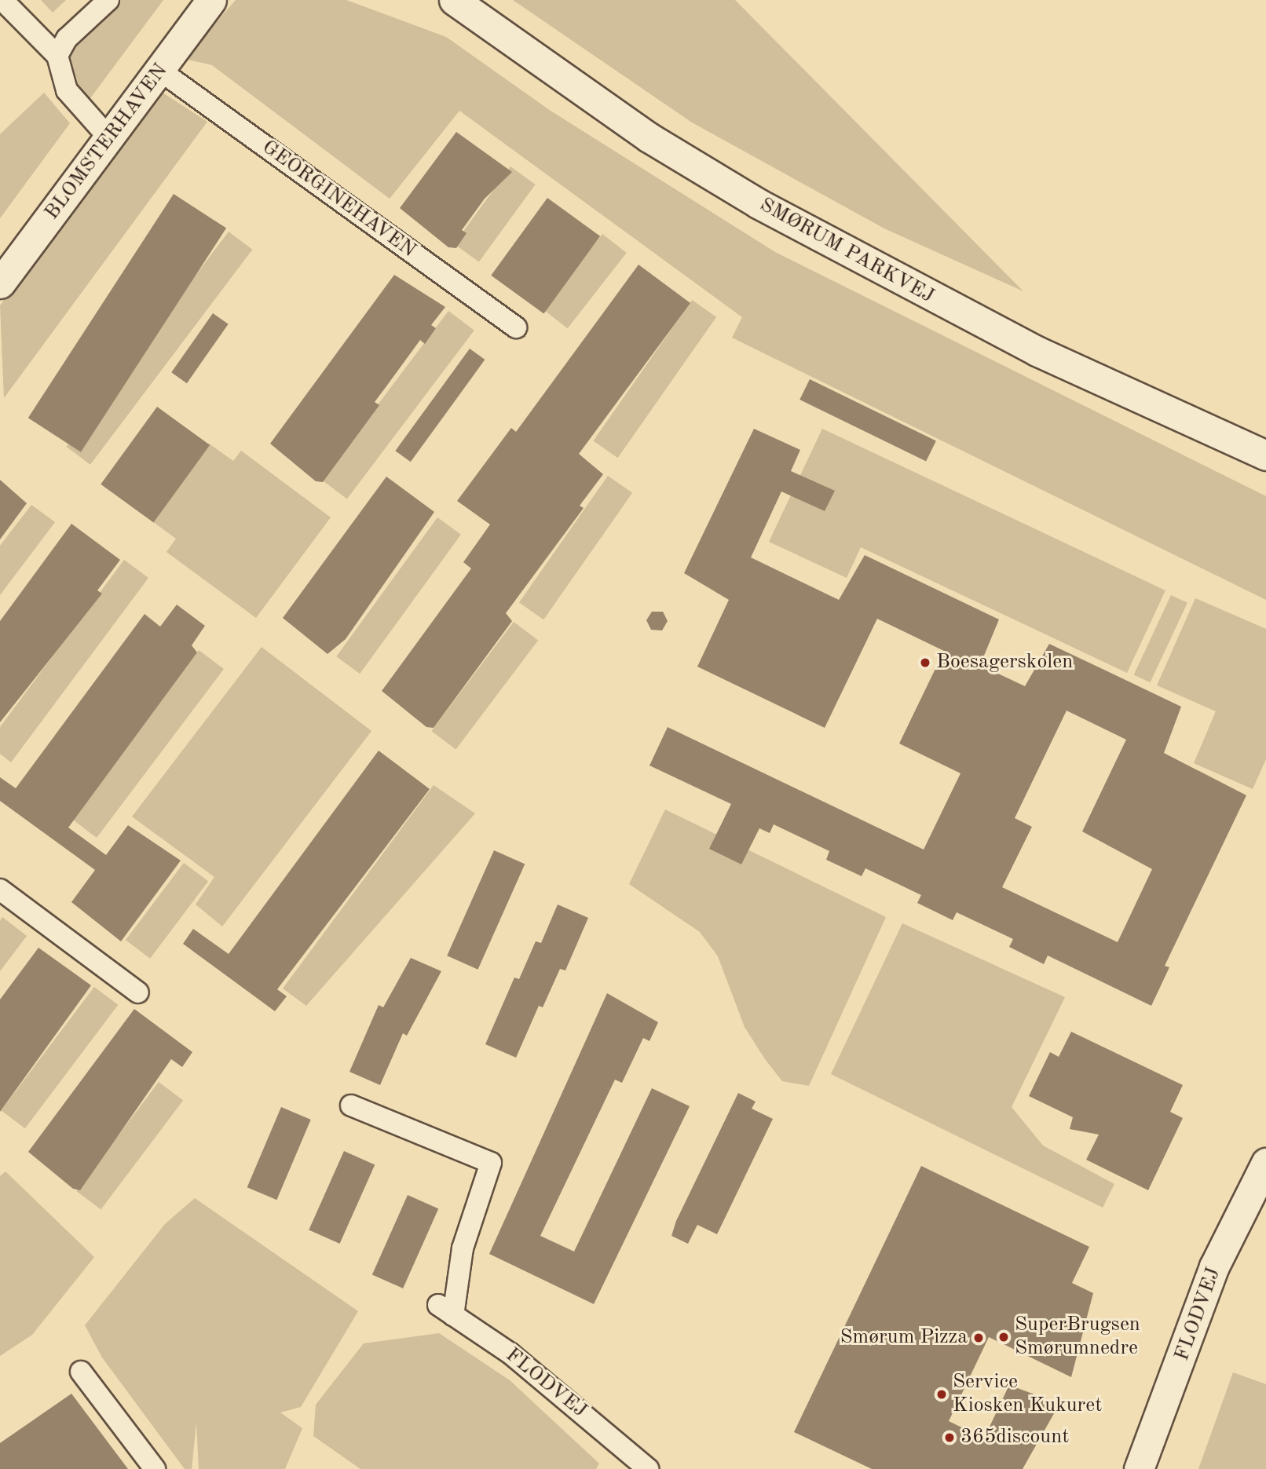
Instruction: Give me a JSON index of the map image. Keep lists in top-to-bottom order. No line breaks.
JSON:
{"streets":{"street":["BLOMSTERHAVEN","GEORGINEHAVEN","SMØRUM PARKVEJ","FLODVEJ"]},"crossings":[["BLOMSTERHAVEN","GEORGINEHAVEN"]],"places":["Boesagerskolen","SuperBrugsen Smørumnedre","Smørum Pizza","Service Kiosken Kukuret","365discount"]}
